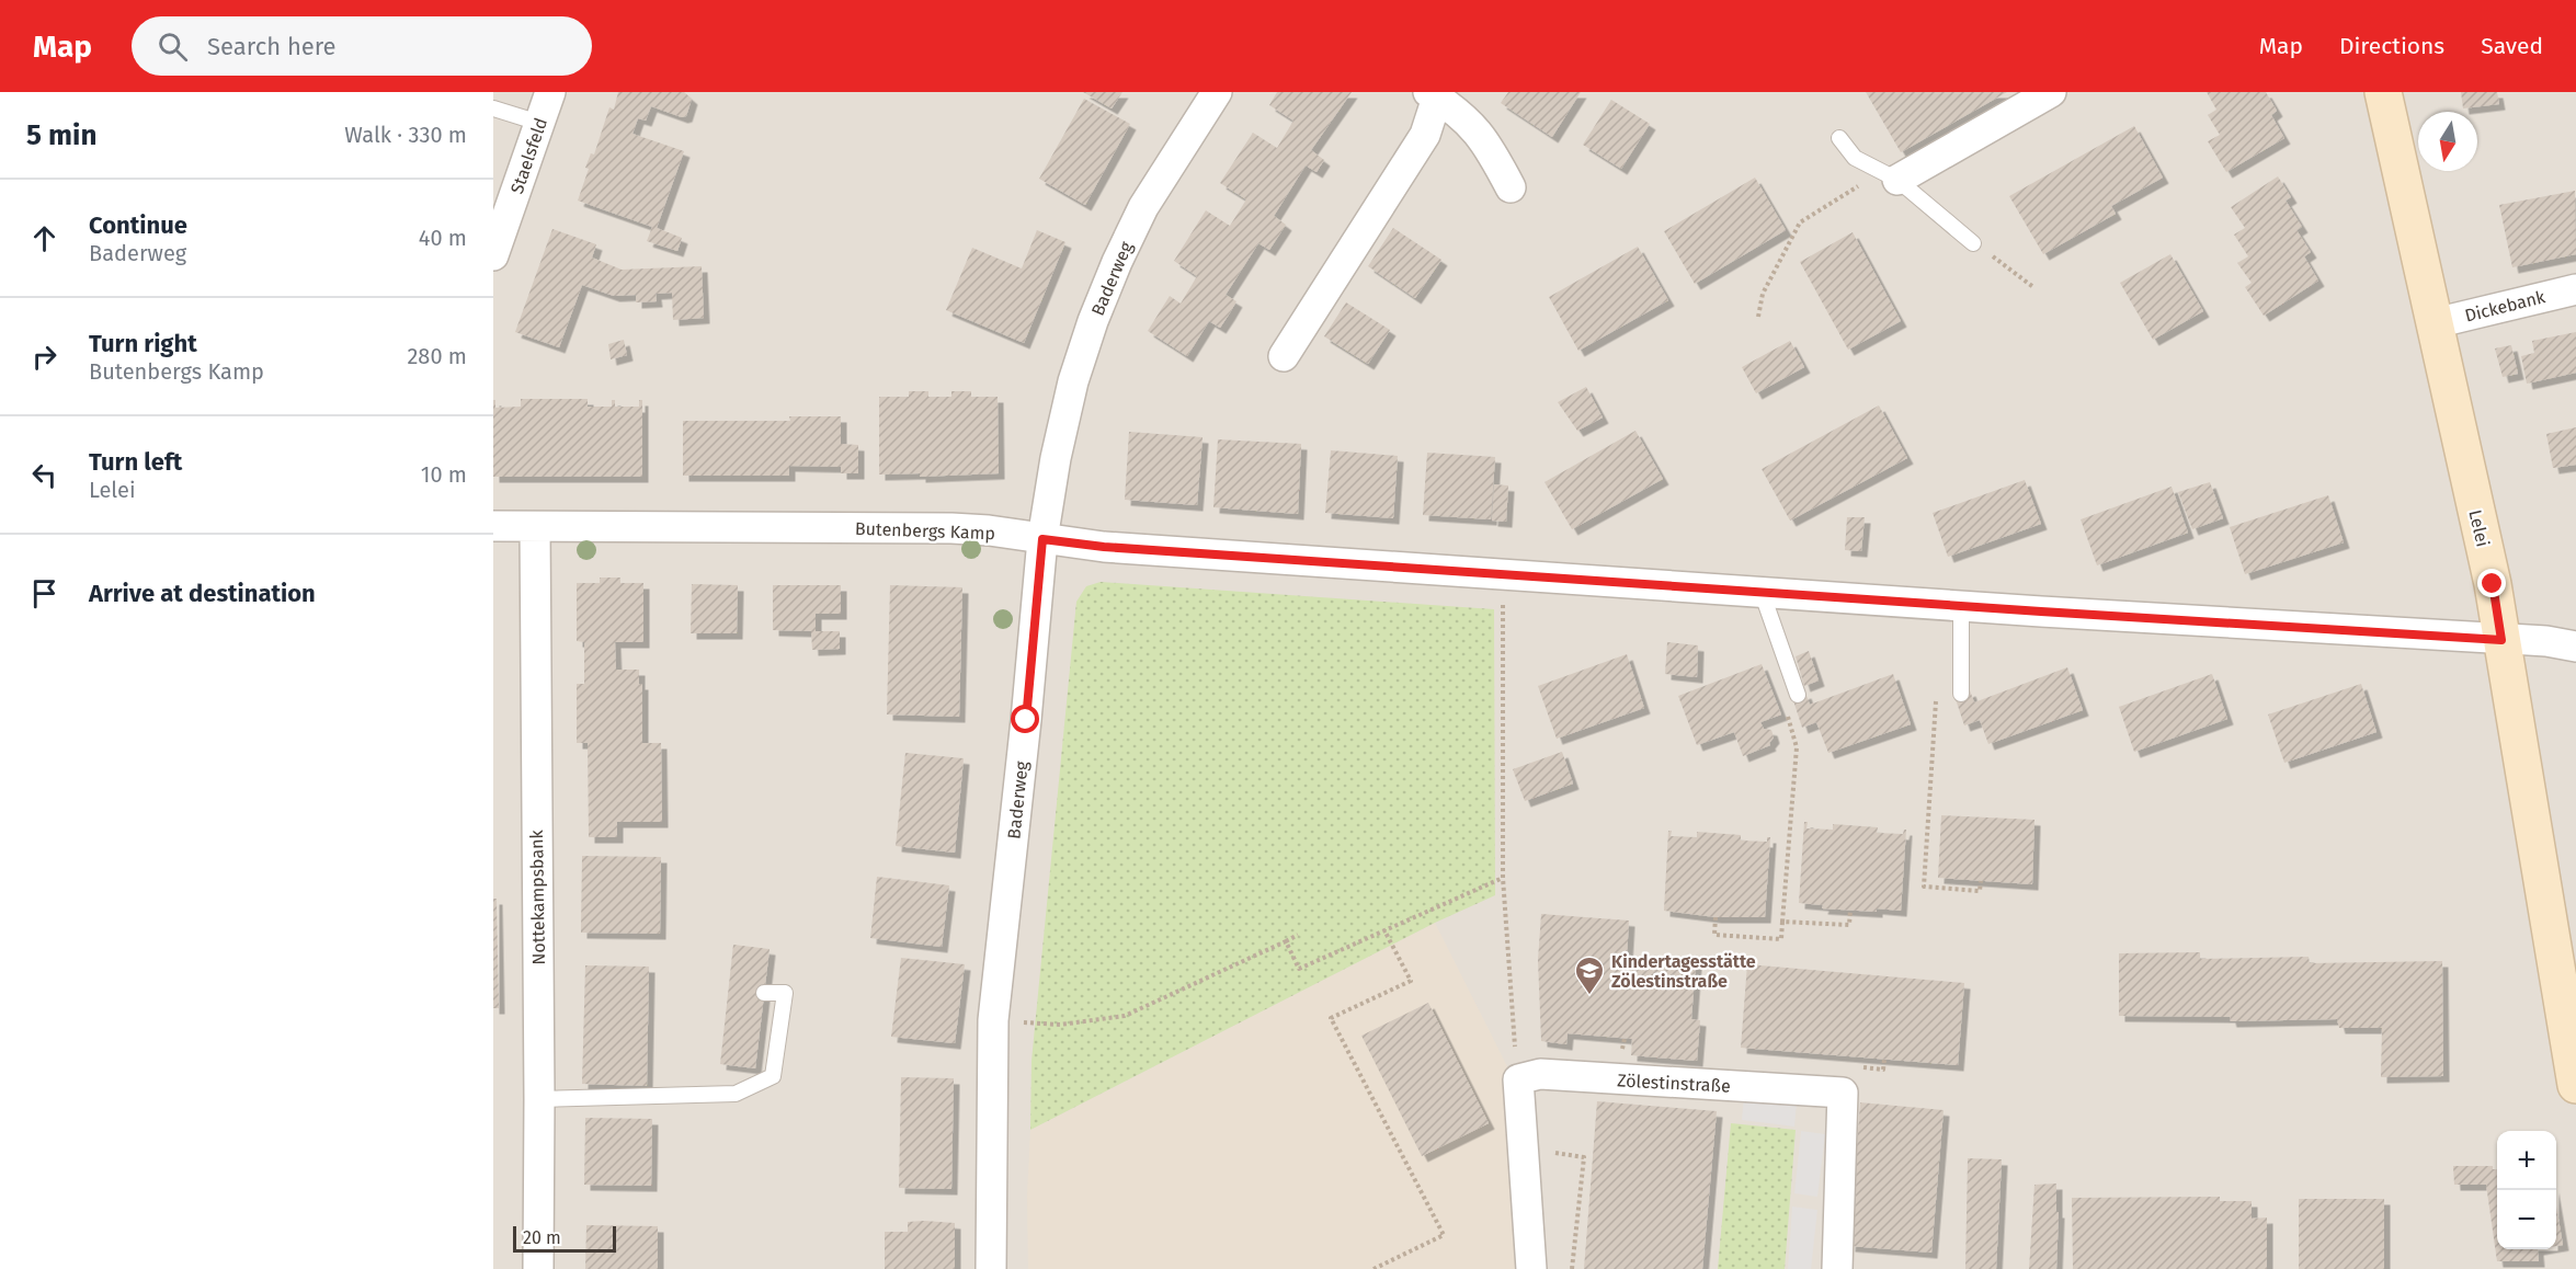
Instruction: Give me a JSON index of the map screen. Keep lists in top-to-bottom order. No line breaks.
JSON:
{"streets":{"street":["Staelsfeld","Baderweg","Dickebank","Lelei","Butenbergs Kamp","Nottekampsbank","Zölestinstraße"]},"crossings":[["Baderweg","Butenbergs Kamp"],["Dickebank","Lelei"],["Lelei","Butenbergs Kamp"],["Butenbergs Kamp","Nottekampsbank"]],"places":{"school or university":["Kindertagesstätte Zölestinstraße"]},"scale_bar":"20 m","north":"bottom","page":{"header":"Map","search":"Search here","nav":["Map","Directions","Saved"],"heading":["5 min","Walk · 330 m"],"list":[["Continue","Baderweg","40 m"],["Turn right","Butenbergs Kamp","280 m"],["Turn left","Lelei","10 m"],"Arrive at destination"],"map_buttons":["+","−"],"scale":"20 m"}}
